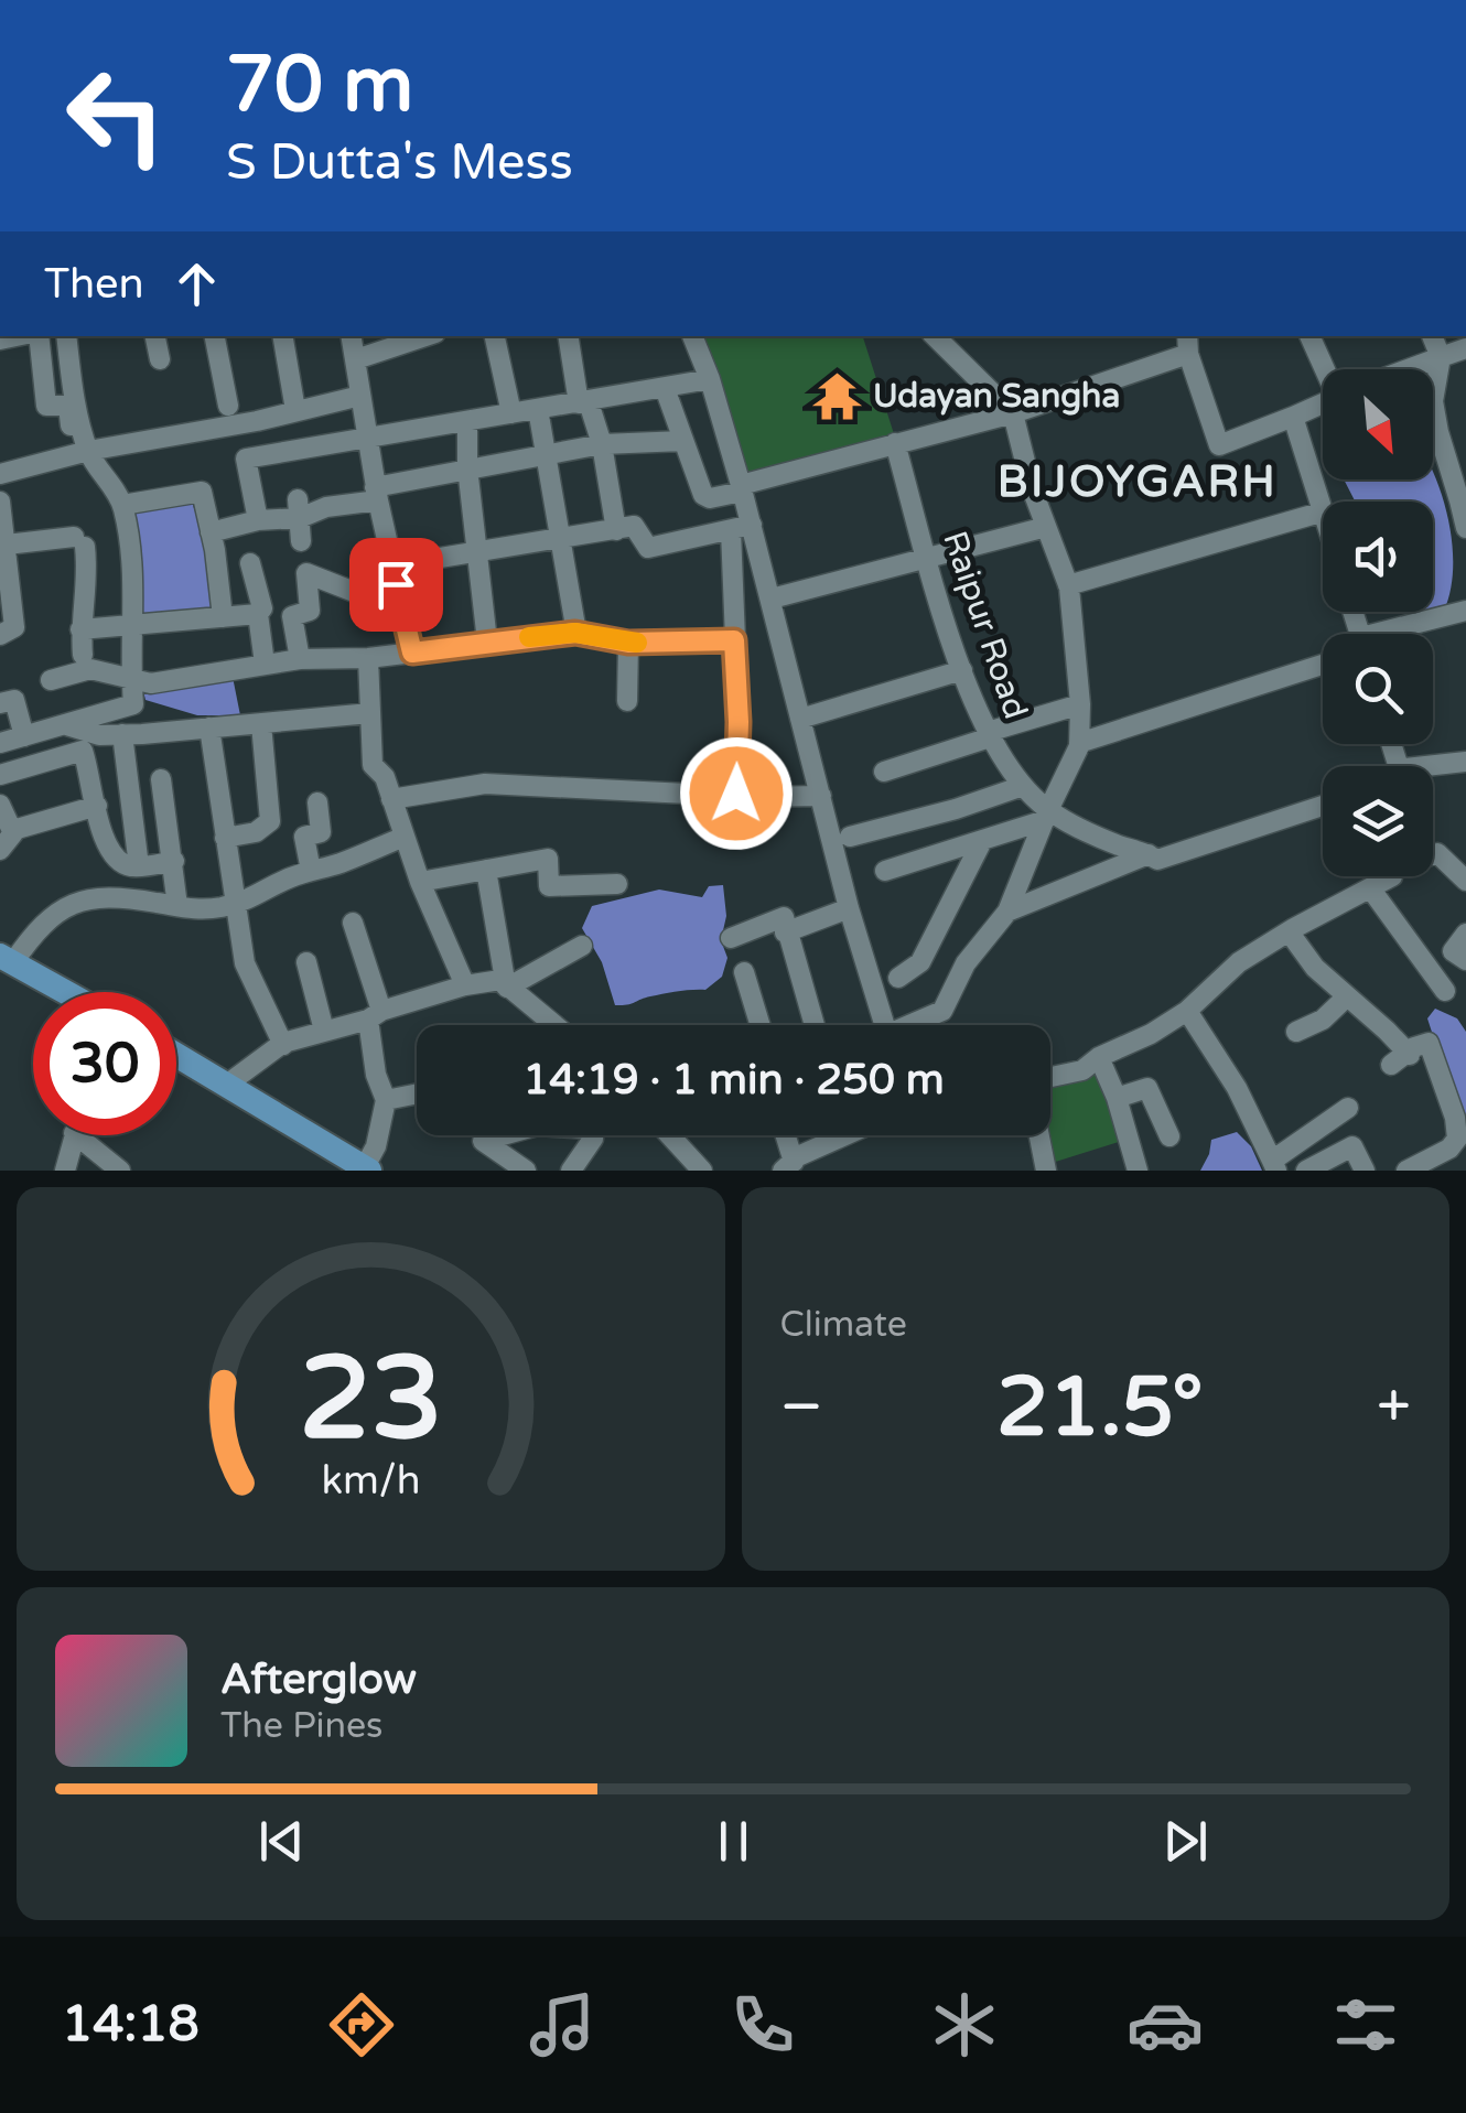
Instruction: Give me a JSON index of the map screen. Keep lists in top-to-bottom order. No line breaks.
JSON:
{"streets":{"street":["Raipur Road"]},"districts":["BIJOYGARH"],"places":{"temple":["Udayan Sangha"]},"north":"bottom right","page":{"turn":["70 m","S Dutta's Mess"],"then":"Then","limit":"30","trip":"14:19 · 1 min · 250 m","tile":"Climate","heat":["−","21.5°","+"],"song":["Afterglow","The Pines"],"tabs":"14:18","gauge":["23","km/h"]}}
